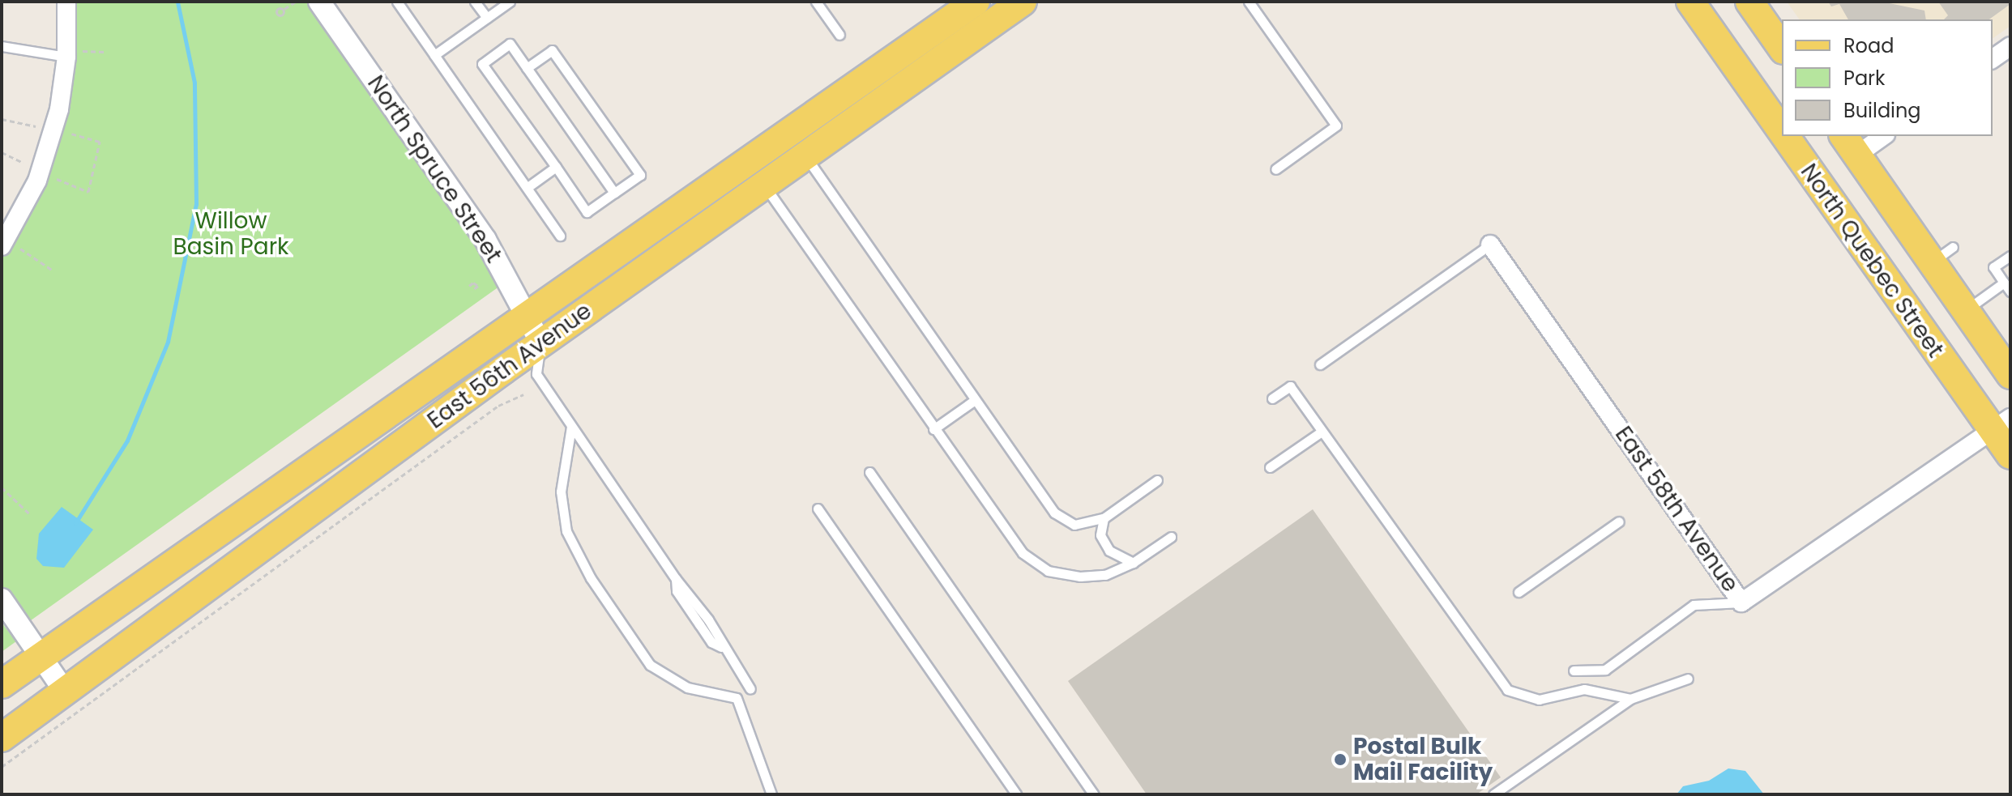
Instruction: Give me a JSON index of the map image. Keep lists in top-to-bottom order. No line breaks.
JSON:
{"streets":{"main road":["North Quebec Street","East 56th Avenue"],"street":["North Spruce Street","East 58th Avenue"]},"crossings":[["North Spruce Street","East 56th Avenue"],["North Quebec Street","East 58th Avenue"]],"parks":["Willow Basin Park"],"places":["Postal Bulk Mail Facility"],"legend":["Road","Park","Building"]}
